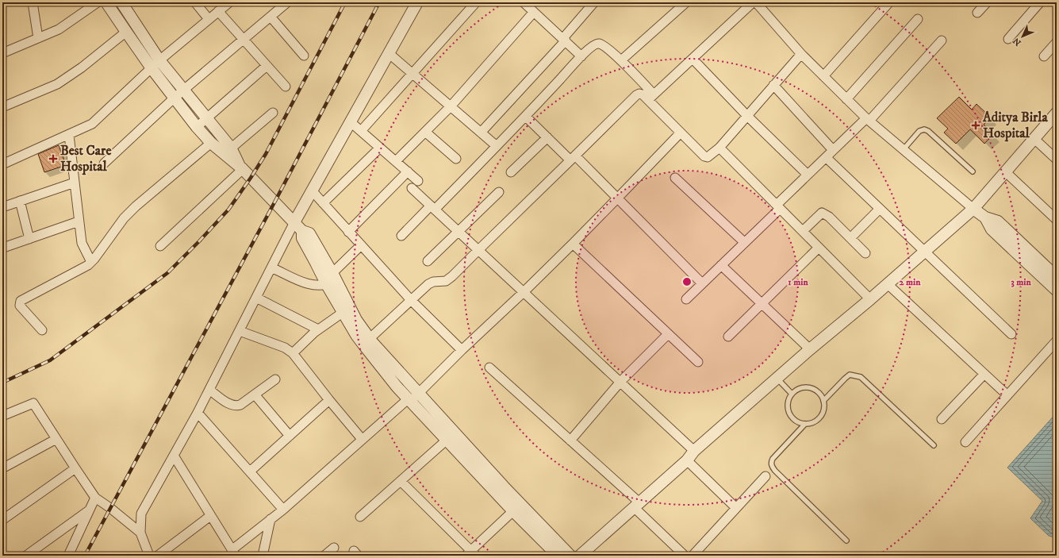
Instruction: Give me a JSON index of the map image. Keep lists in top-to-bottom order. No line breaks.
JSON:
{"places":{"health":["Aditya Birla Hospital","Best Care Hospital"]},"north":"bottom left","rings":["1 min","2 min","3 min"]}
